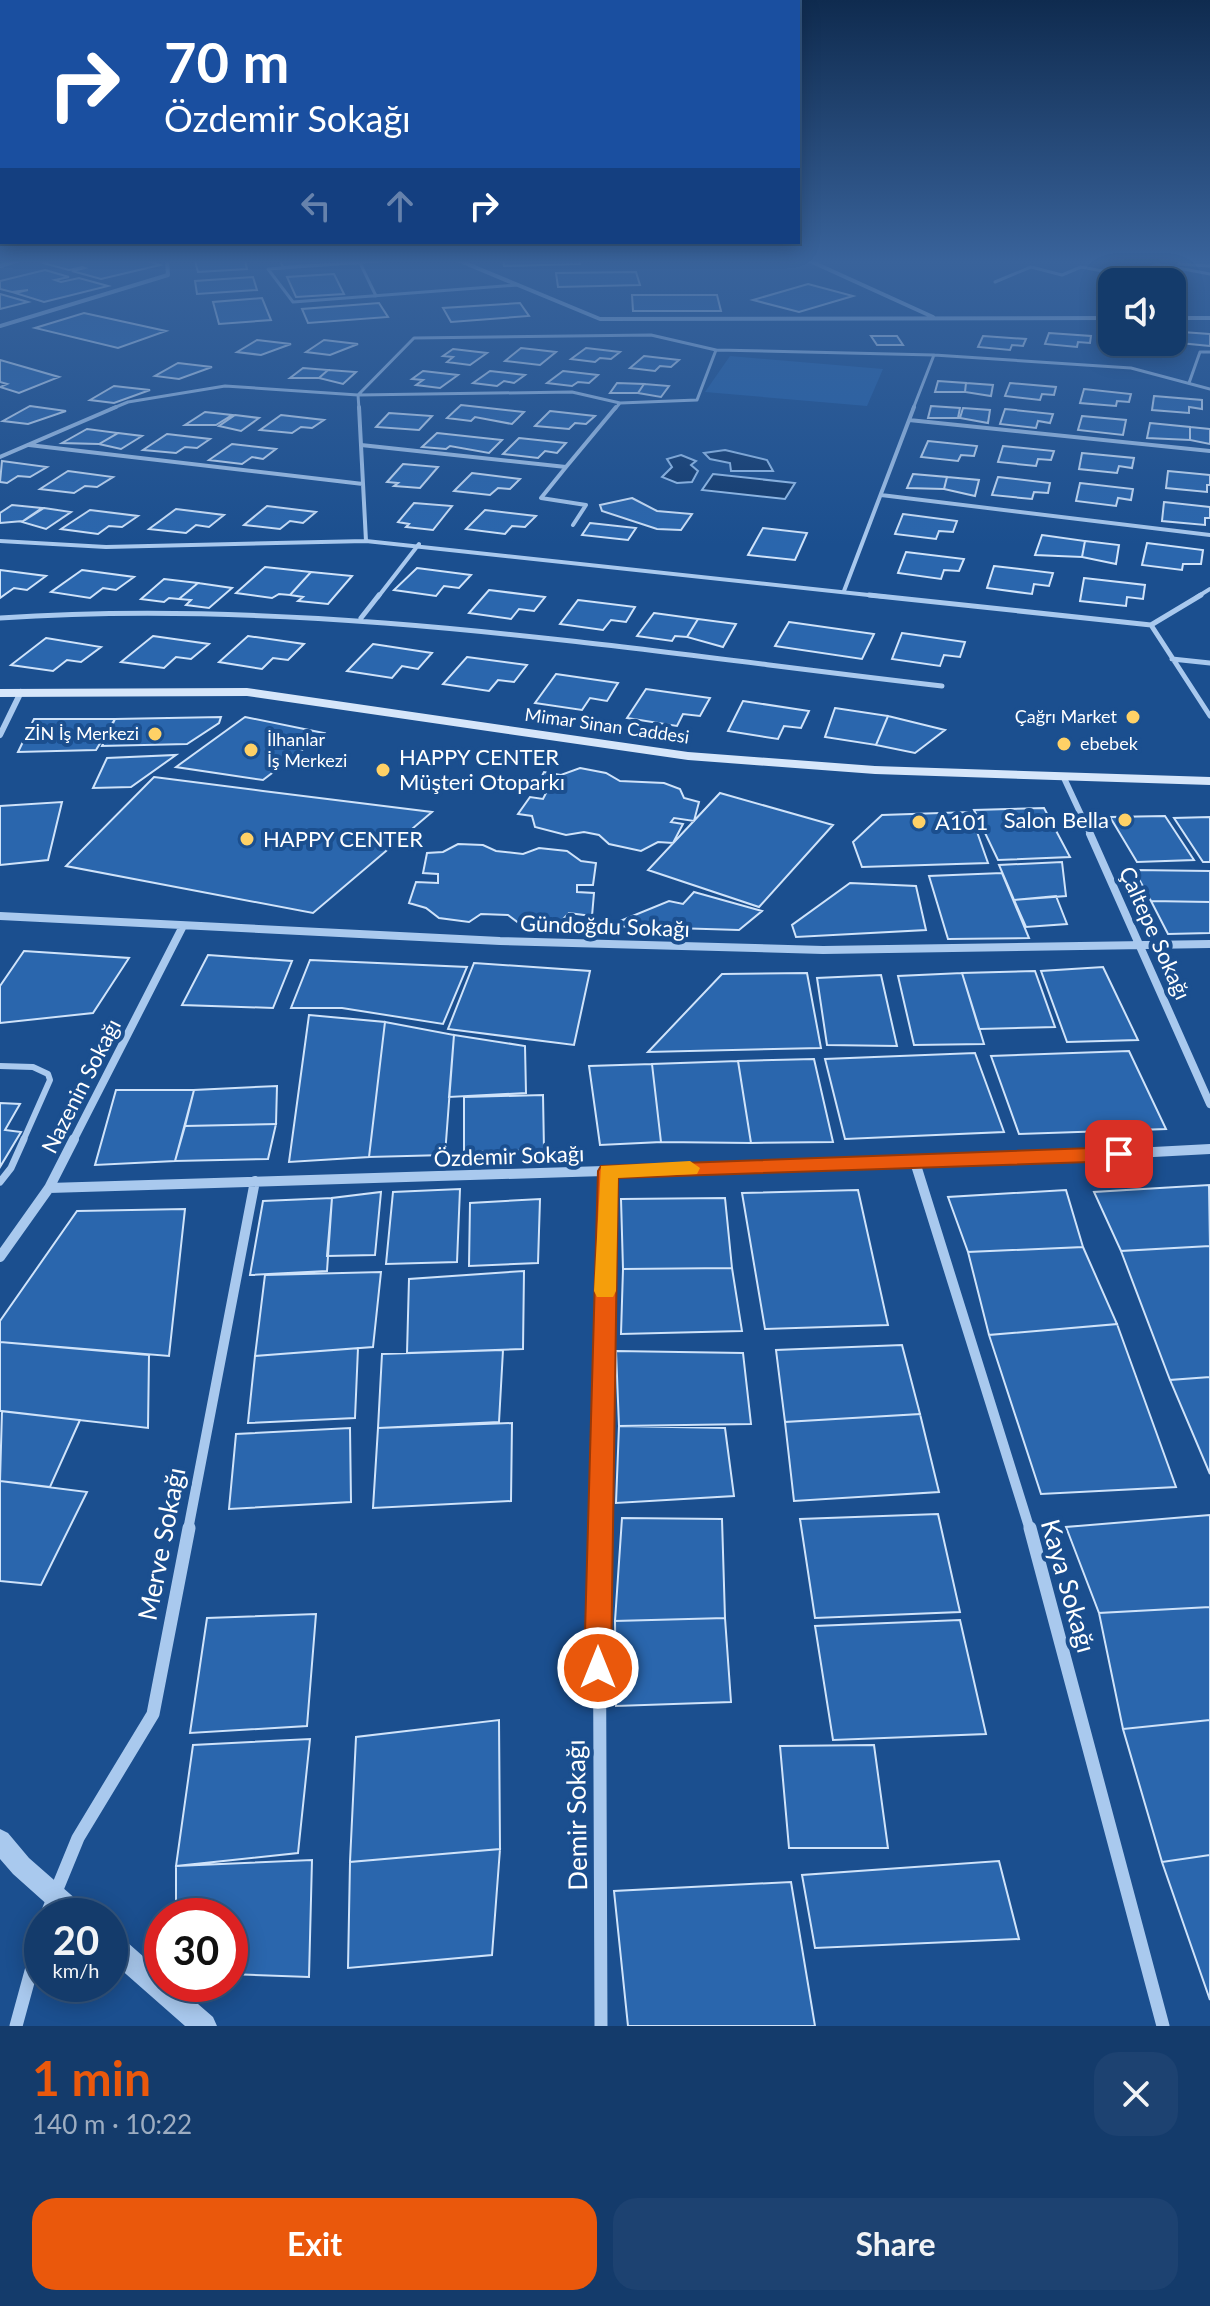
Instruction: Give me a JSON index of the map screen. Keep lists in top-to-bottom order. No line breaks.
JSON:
{"streets":{"main road":["Mimar Sinan Caddesi"],"street":["Gündoğdu Sokağı","Çaltepe Sokağı","Nazenin Sokağı","Özdemir Sokağı","Merve Sokağı","Kaya Sokağı","Demir Sokağı"]},"crossings":[["Mimar Sinan Caddesi","Çaltepe Sokağı"],["Gündoğdu Sokağı","Çaltepe Sokağı"],["Gündoğdu Sokağı","Nazenin Sokağı"],["Nazenin Sokağı","Özdemir Sokağı"],["Özdemir Sokağı","Merve Sokağı"],["Özdemir Sokağı","Kaya Sokağı"],["Özdemir Sokağı","Demir Sokağı"]],"places":["Çağrı Market","ZİN İş Merkezi","ebebek","İlhanlar İş Merkezi","HAPPY CENTER Müşteri Otoparkı","Salon Bella","A101","HAPPY CENTER"],"page":{"turn":["70 m","Özdemir Sokağı"],"speed":"20 km/h","limit":"30","heading":["1 min","140 m · 10:22"],"buttons":["Exit","Share"]}}
